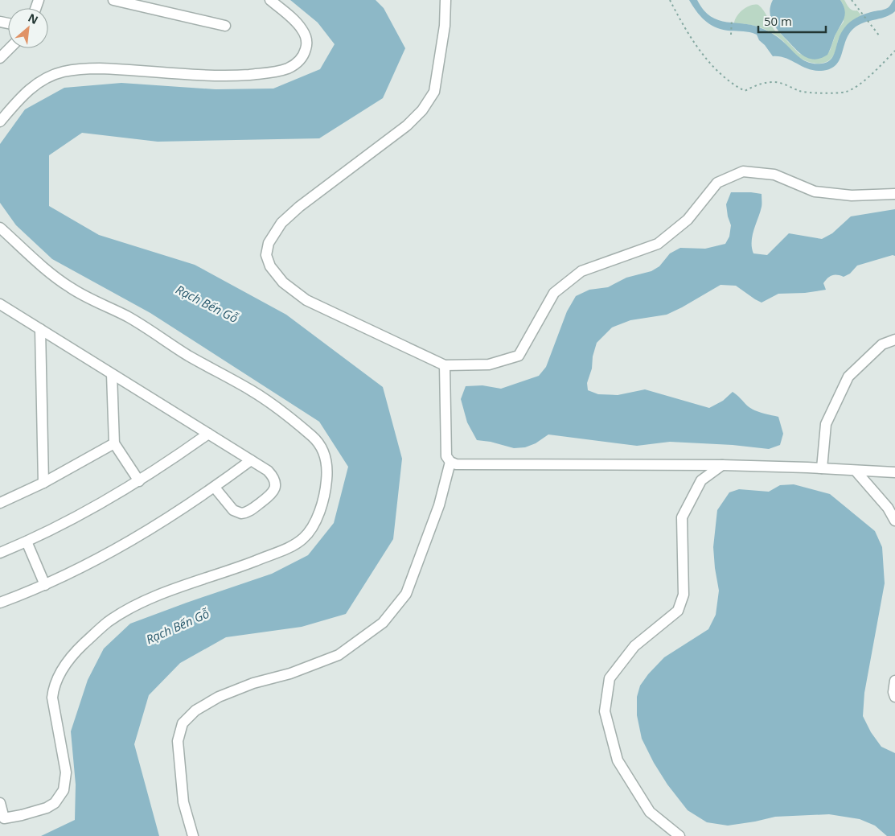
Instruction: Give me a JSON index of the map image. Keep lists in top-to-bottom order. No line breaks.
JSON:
{"water":["Rạch Bến Gỗ"],"scale_bar":"50 m","north":"top right"}
